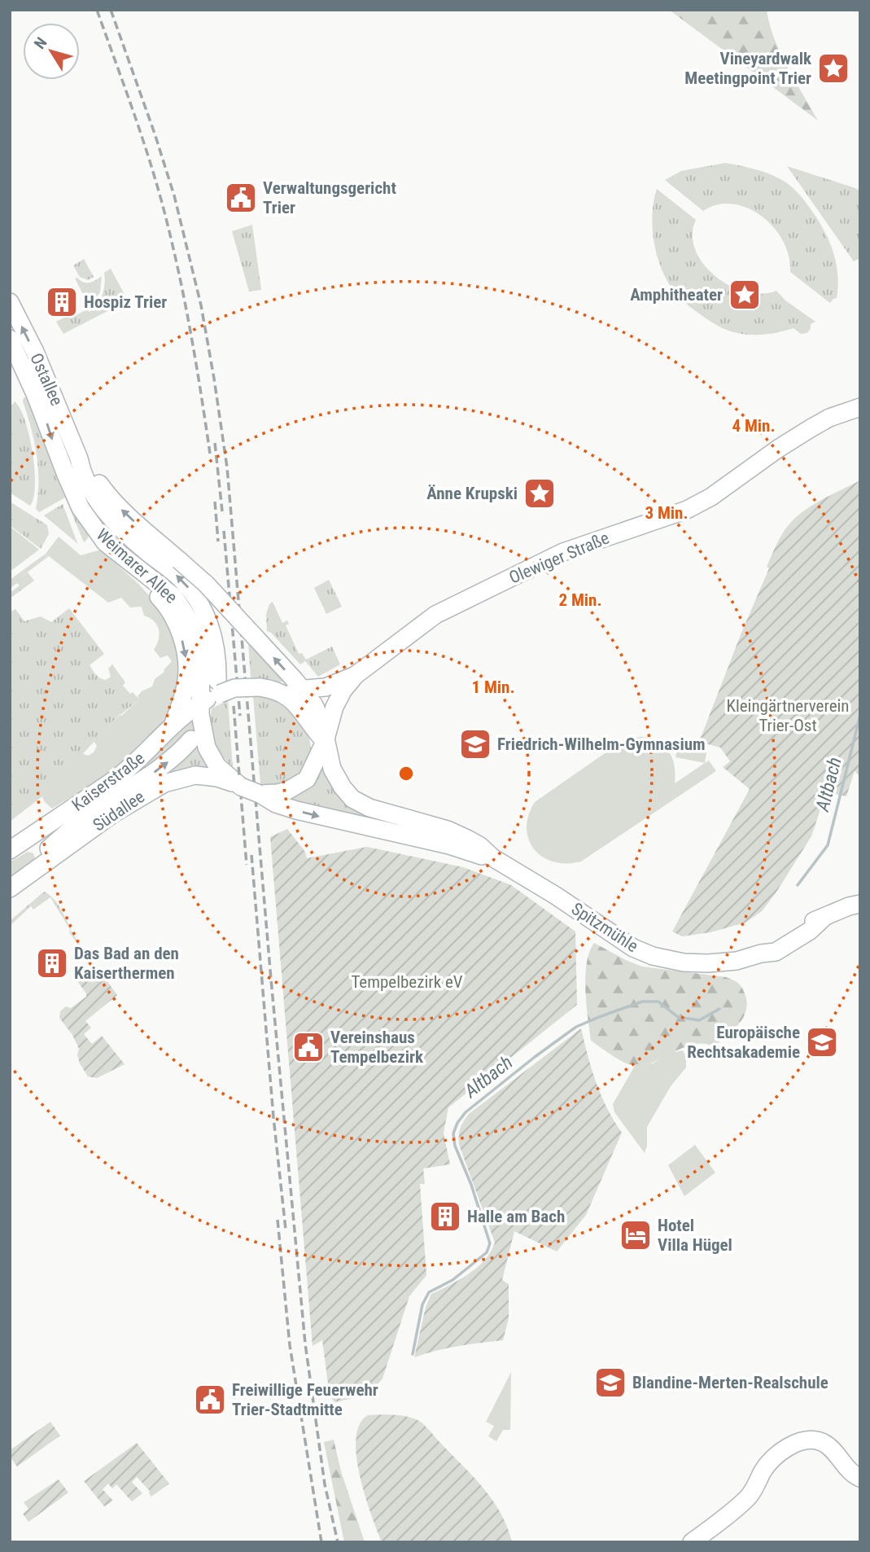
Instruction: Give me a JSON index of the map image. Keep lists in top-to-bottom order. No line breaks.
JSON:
{"streets":{"main road":["Ostallee","Olewiger Straße","Weimarer Allee","Kaiserstraße","Südallee","Spitzmühle"]},"crossings":[["Ostallee","Weimarer Allee"],["Ostallee","Kaiserstraße"],["Ostallee","Südallee"],["Ostallee","Spitzmühle"],["Weimarer Allee","Kaiserstraße"],["Weimarer Allee","Südallee"],["Weimarer Allee","Spitzmühle"],["Kaiserstraße","Südallee"],["Kaiserstraße","Spitzmühle"],["Südallee","Spitzmühle"]],"water":["Altbach"],"parks":["Kleingärtnerverein Trier-Ost","Tempelbezirk eV"],"places":{"place":["Vineyardwalk Meetingpoint Trier","Amphitheater","Änne Krupski"],"public building":["Verwaltungsgericht Trier","Vereinshaus Tempelbezirk","Freiwillige Feuerwehr Trier-Stadtmitte"],"building":["Hospiz Trier","Das Bad an den Kaiserthermen","Halle am Bach"],"school or university":["Friedrich-Wilhelm-Gymnasium","Europäische Rechtsakademie","Blandine-Merten-Realschule"],"hotel":["Hotel Villa Hügel"]},"north":"top left","rings":["4 Min.","3 Min.","2 Min.","1 Min."]}
